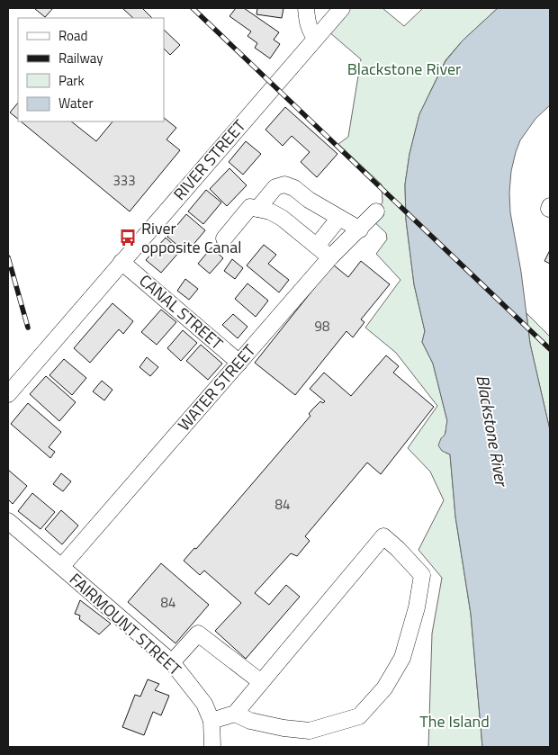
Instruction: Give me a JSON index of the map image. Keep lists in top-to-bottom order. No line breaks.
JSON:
{"streets":{"street":["RIVER STREET","CANAL STREET","WATER STREET","FAIRMOUNT STREET"]},"crossings":[["RIVER STREET","CANAL STREET"],["CANAL STREET","WATER STREET"],["WATER STREET","FAIRMOUNT STREET"]],"water":["Blackstone River"],"parks":["Blackstone River","The Island"],"places":{"bus stop":["River opposite Canal"]},"house_numbers":["333","98","84","84"],"legend":["Road","Railway","Park","Water"]}
